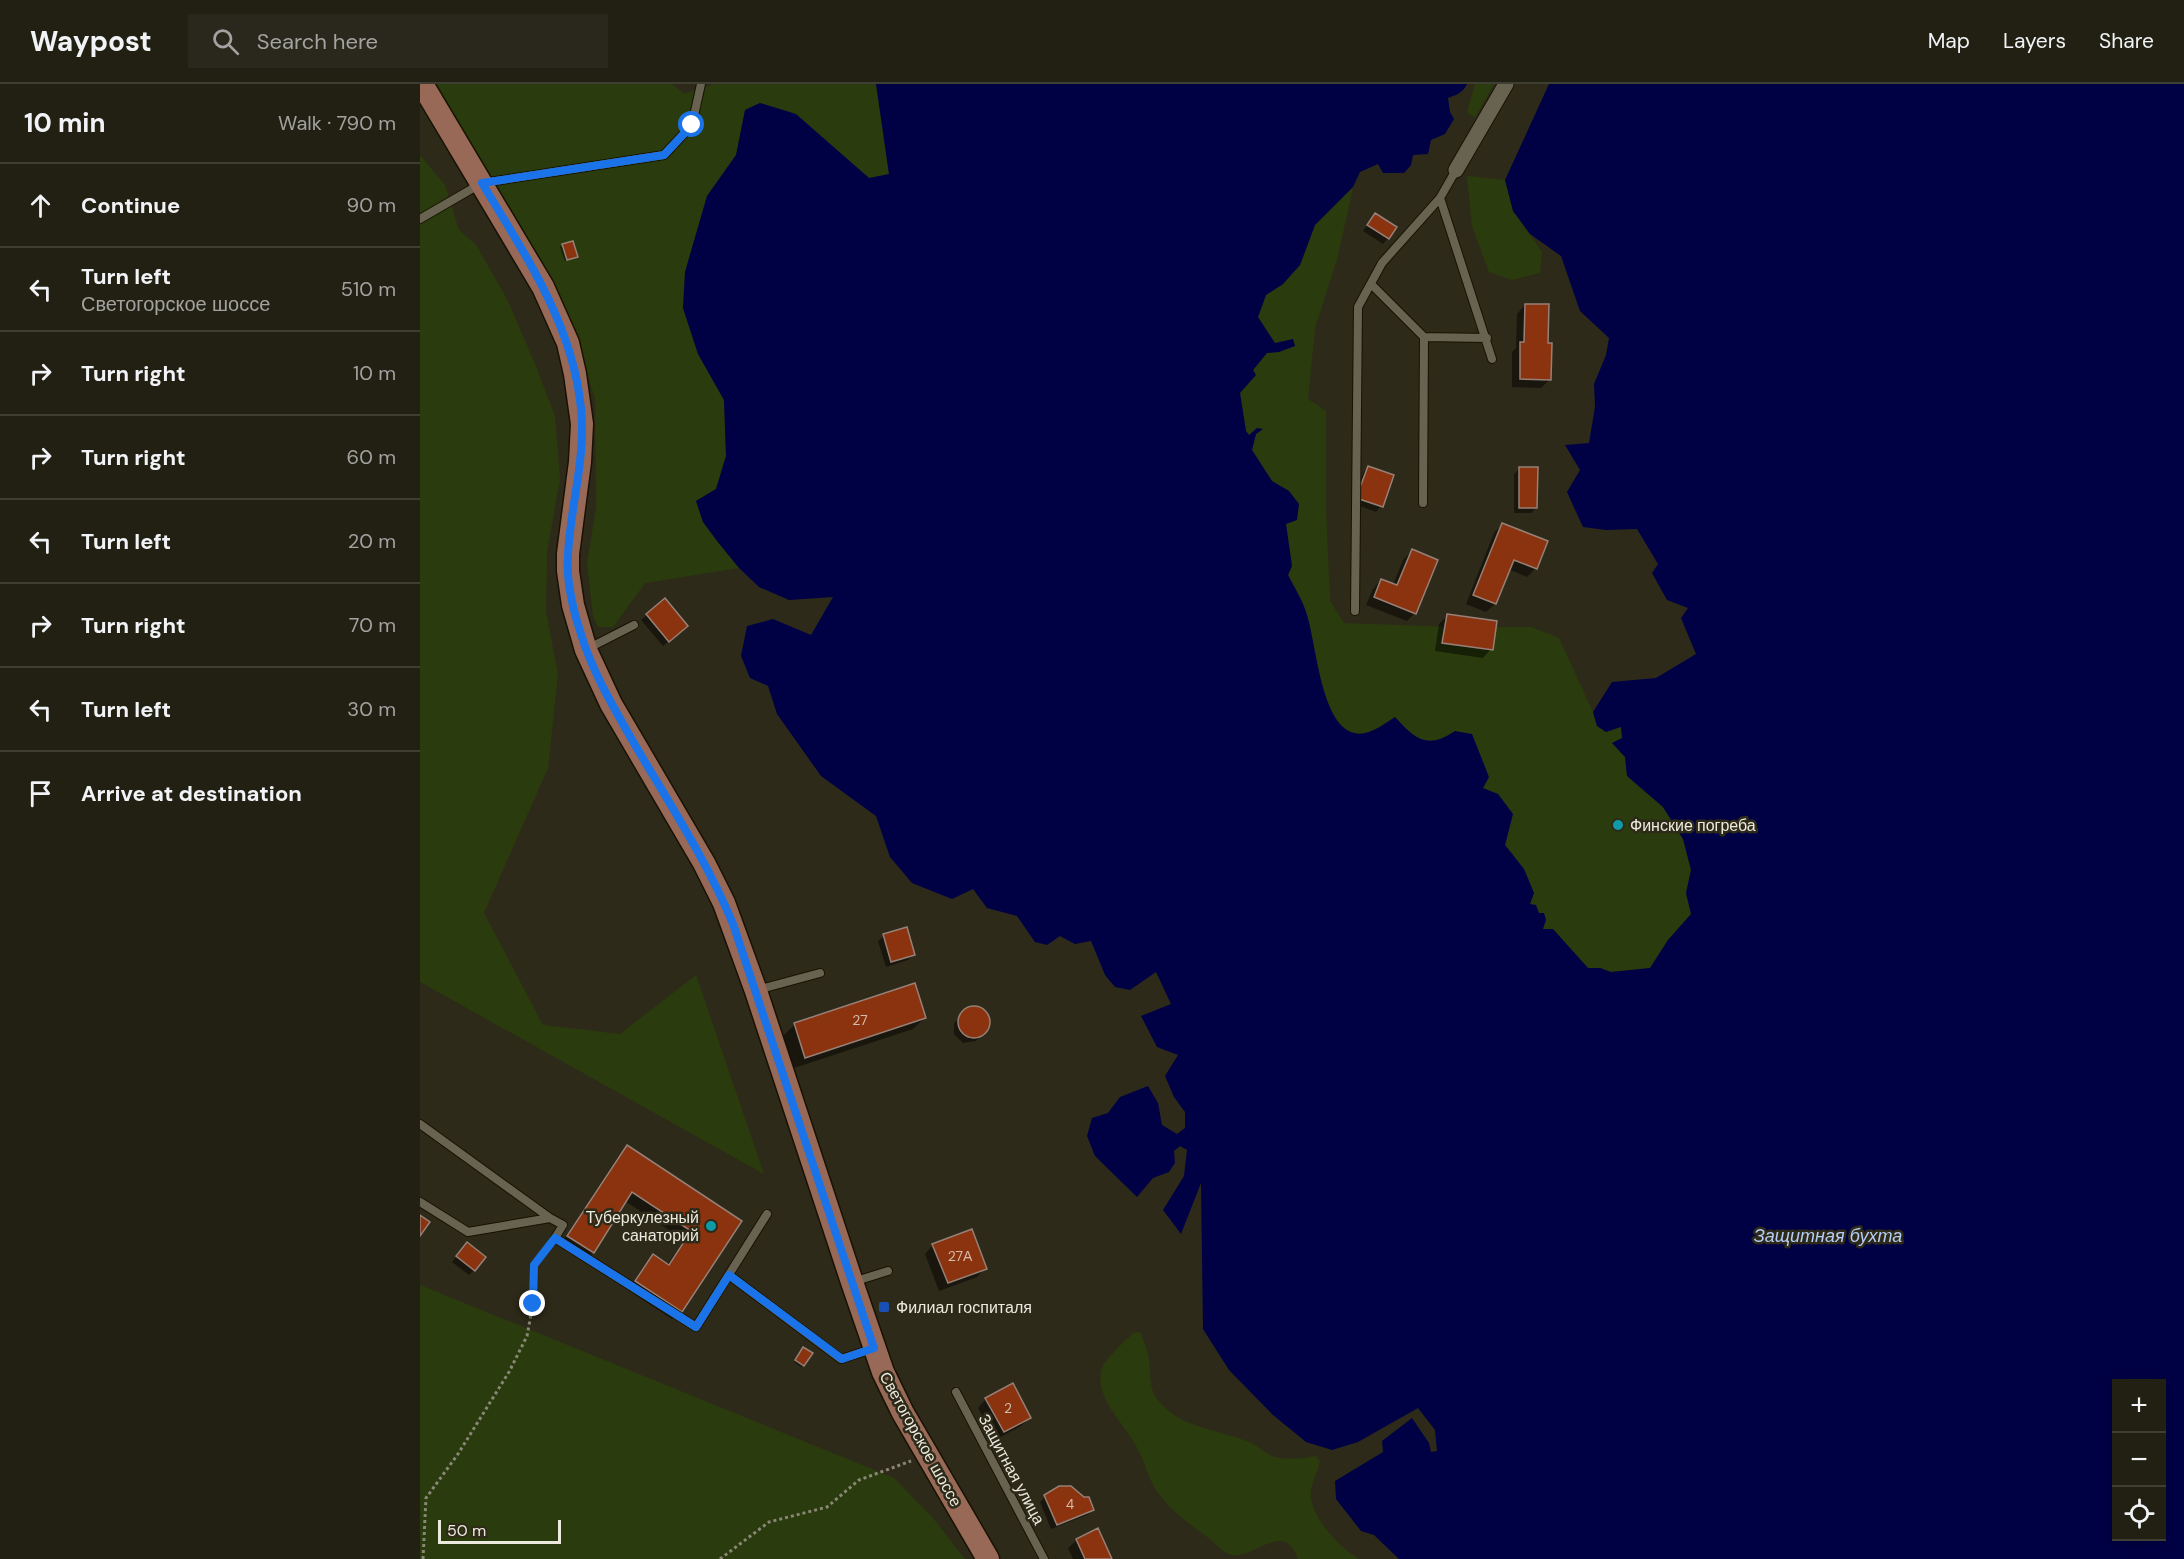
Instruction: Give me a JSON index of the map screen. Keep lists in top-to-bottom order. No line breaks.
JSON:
{"streets":{"main road":["Светогорское шоссе"],"lane":["Защитная улица"]},"water":["Защитная бухта"],"places":{"other":["Финские погреба","Туберкулезный санаторий"],"transit":["Филиал госпиталя"]},"house_numbers":["27","27А","2","4"],"scale_bar":"50 m","page":{"header":"Waypost","search":"Search here","nav":["Map","Layers","Share"],"heading":["10 min","Walk · 790 m"],"list":[["Continue","90 m"],["Turn left","Светогорское шоссе","510 m"],["Turn right","10 m"],["Turn right","60 m"],["Turn left","20 m"],["Turn right","70 m"],["Turn left","30 m"],"Arrive at destination"],"map_buttons":["+","−"],"scale":"50 m"}}
